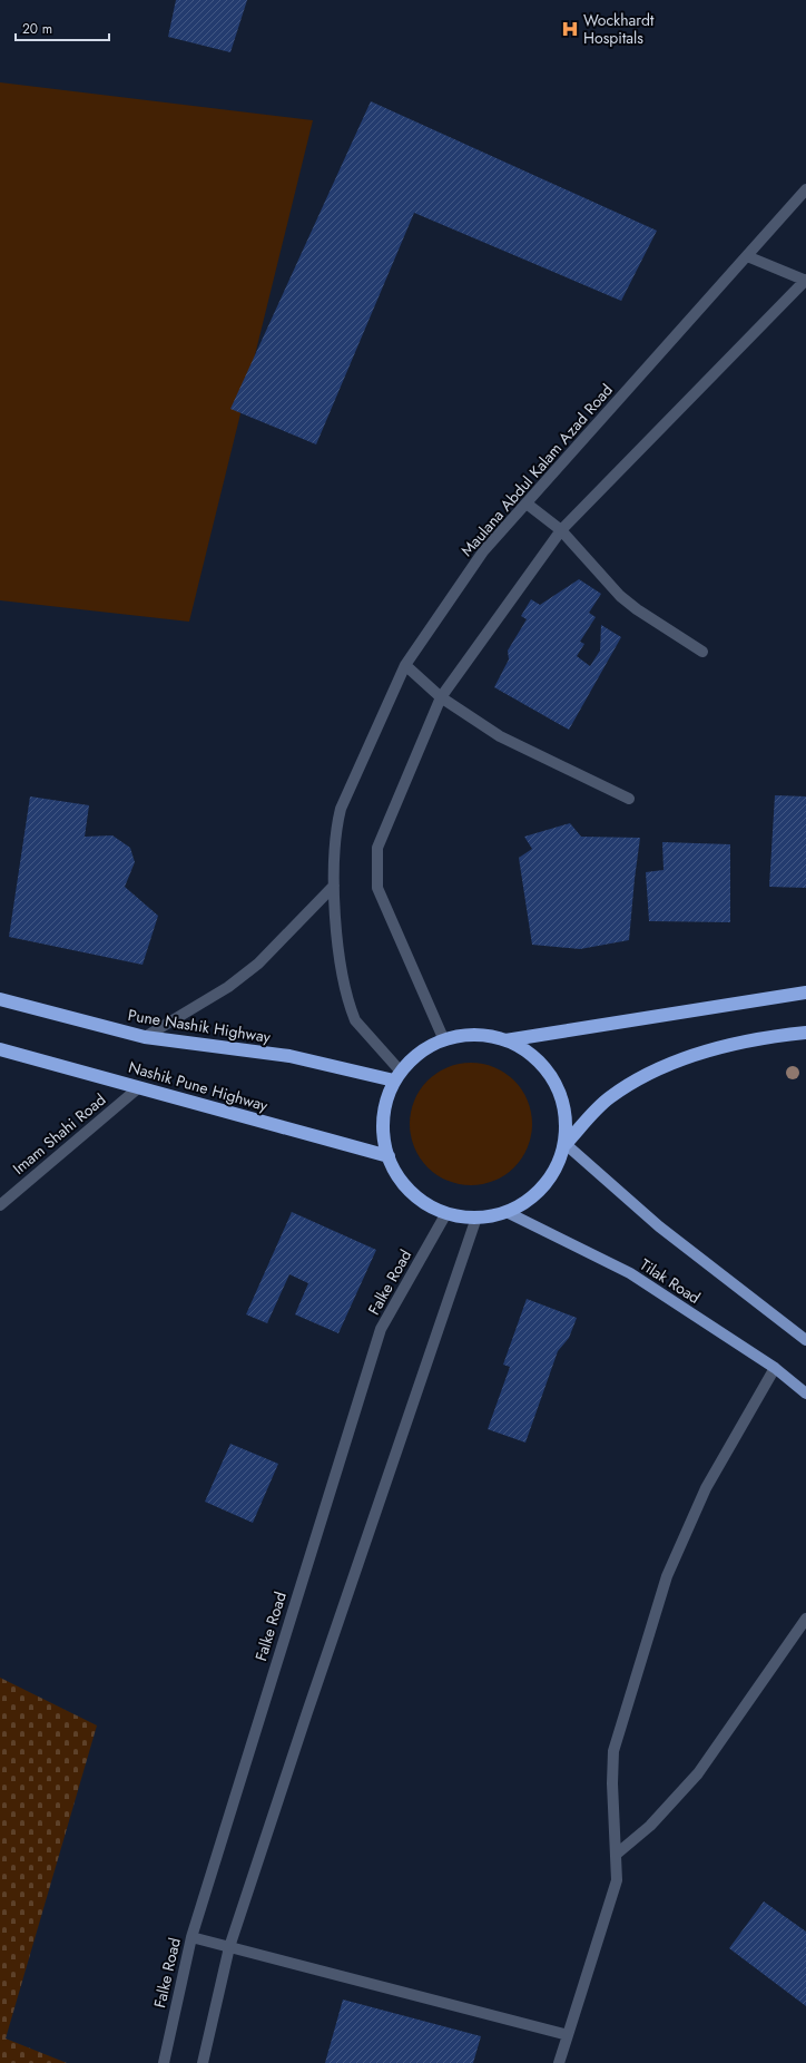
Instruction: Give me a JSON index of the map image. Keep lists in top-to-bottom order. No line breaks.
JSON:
{"streets":{"highway":["Pune Nashik Highway","Nashik Pune Highway"],"main road":["Tilak Road"],"street":["Maulana Abdul Kalam Azad Road","Imam Shahi Road","Falke Road"]},"crossings":[["Maulana Abdul Kalam Azad Road","Pune Nashik Highway"],["Nashik Pune Highway","Imam Shahi Road"]],"places":{"hospital":["Wockhardt Hospitals"]},"scale_bar":"20 m"}
